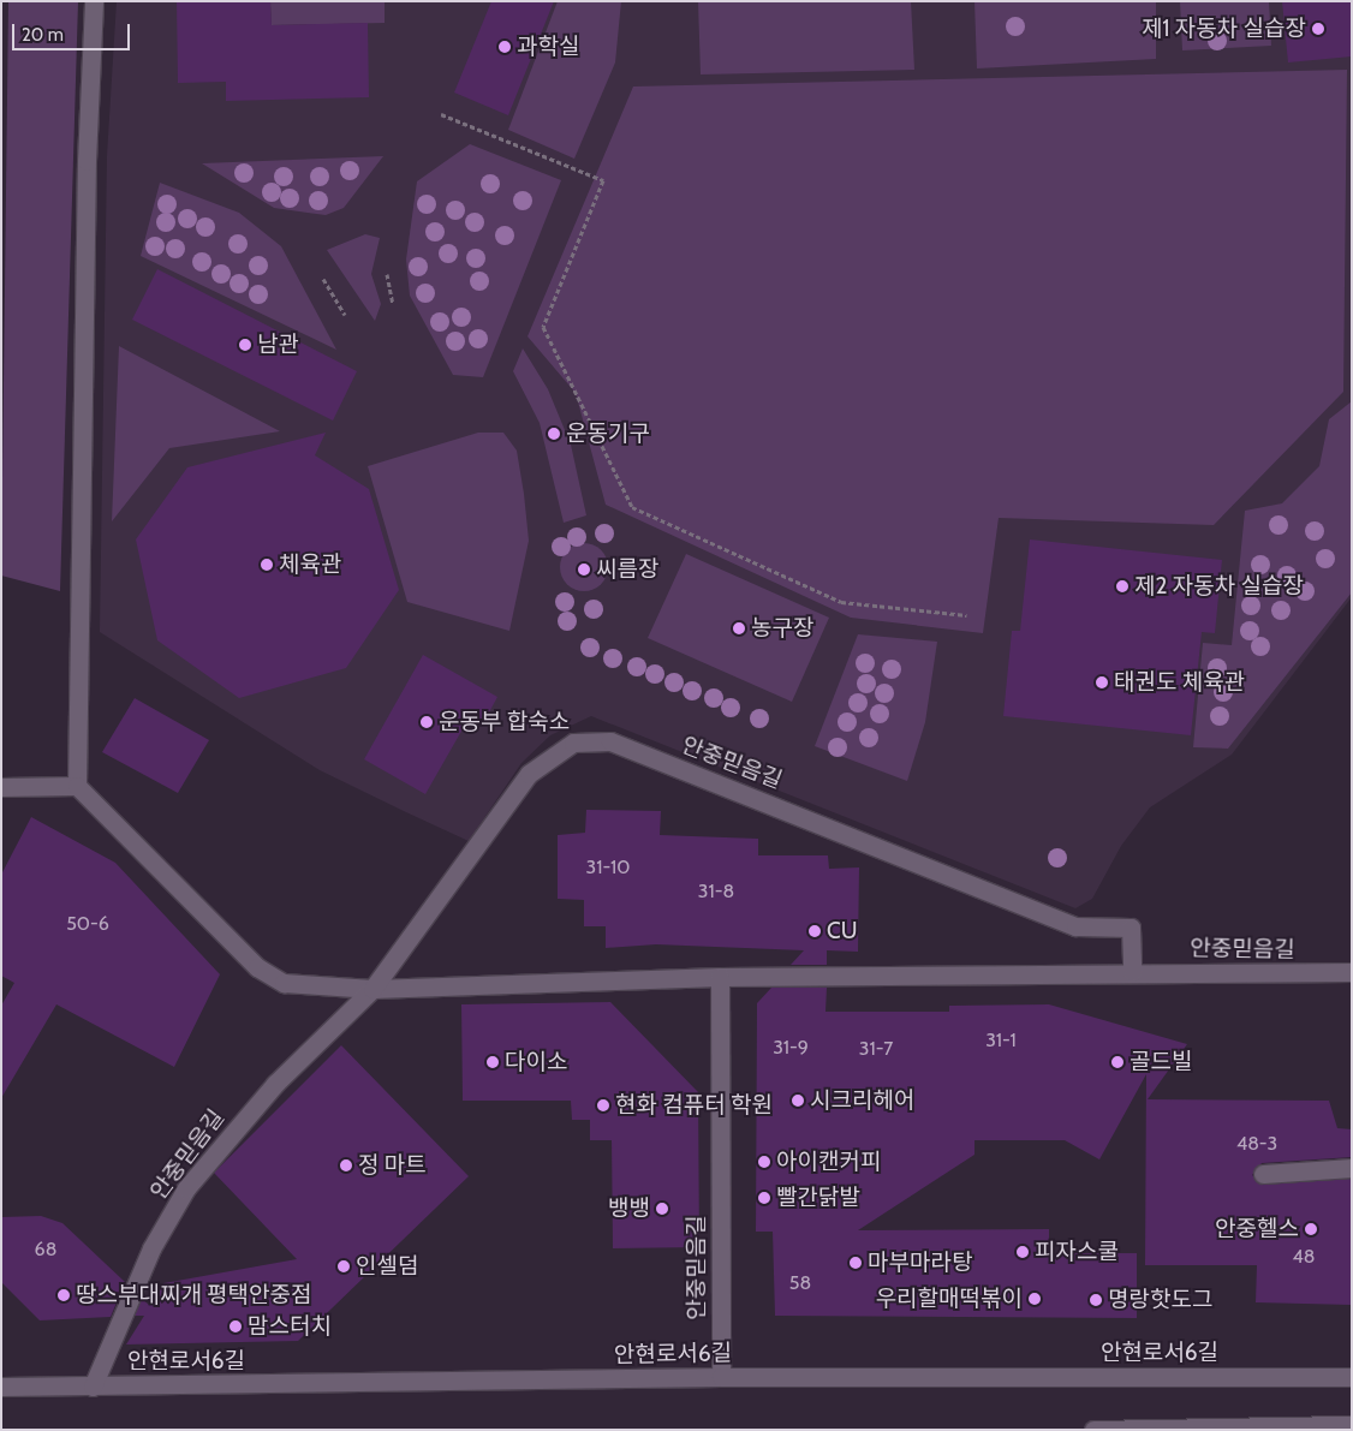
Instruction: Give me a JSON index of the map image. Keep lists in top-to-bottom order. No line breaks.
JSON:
{"streets":{"street":["안중믿음길","안현로서6길"]},"crossings":[["안중믿음길","안현로서6길"]],"places":["제1 자동차 실습장","과학실","남관","운동기구","체육관","씨름장","제2 자동차 실습장","농구장","태권도 체육관","운동부 합숙소","CU","다이소","골드빌","시크리헤어","현화 컴퓨터 학원","아이캔커피","정 마트","빨간닭발","뱅뱅","안중헬스","피자스쿨","마부마라탕","인셀덤","땅스부대찌개 평택안중점","우리할매떡볶이","명랑핫도그","맘스터치"],"house_numbers":["31-10","31-8","50-6","31-1","31-9","31-7","48-3","68","48","58"],"scale_bar":"20 m"}
